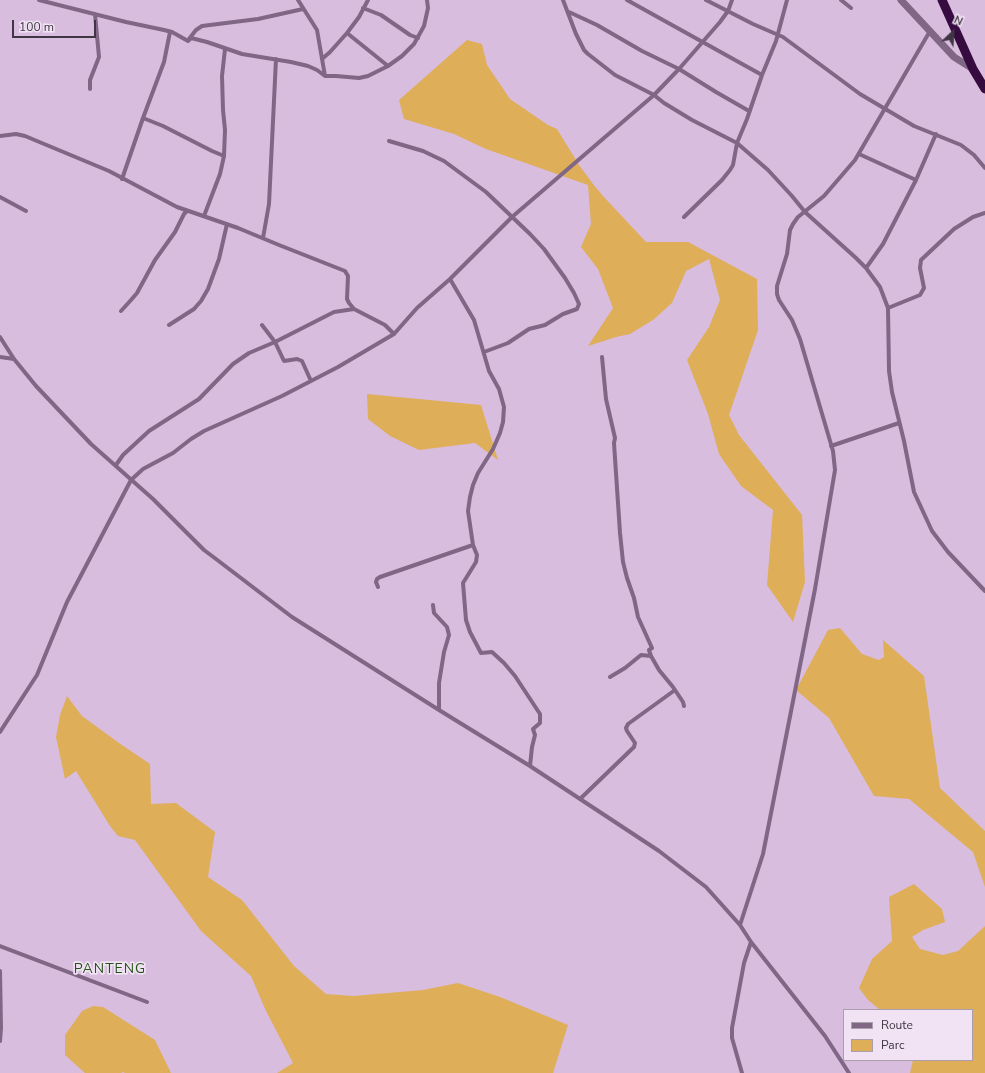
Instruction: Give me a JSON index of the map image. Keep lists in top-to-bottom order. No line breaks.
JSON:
{"districts":["PANTENG"],"legend":["Route","Parc"],"scale_bar":"100 m","north":"top right"}
